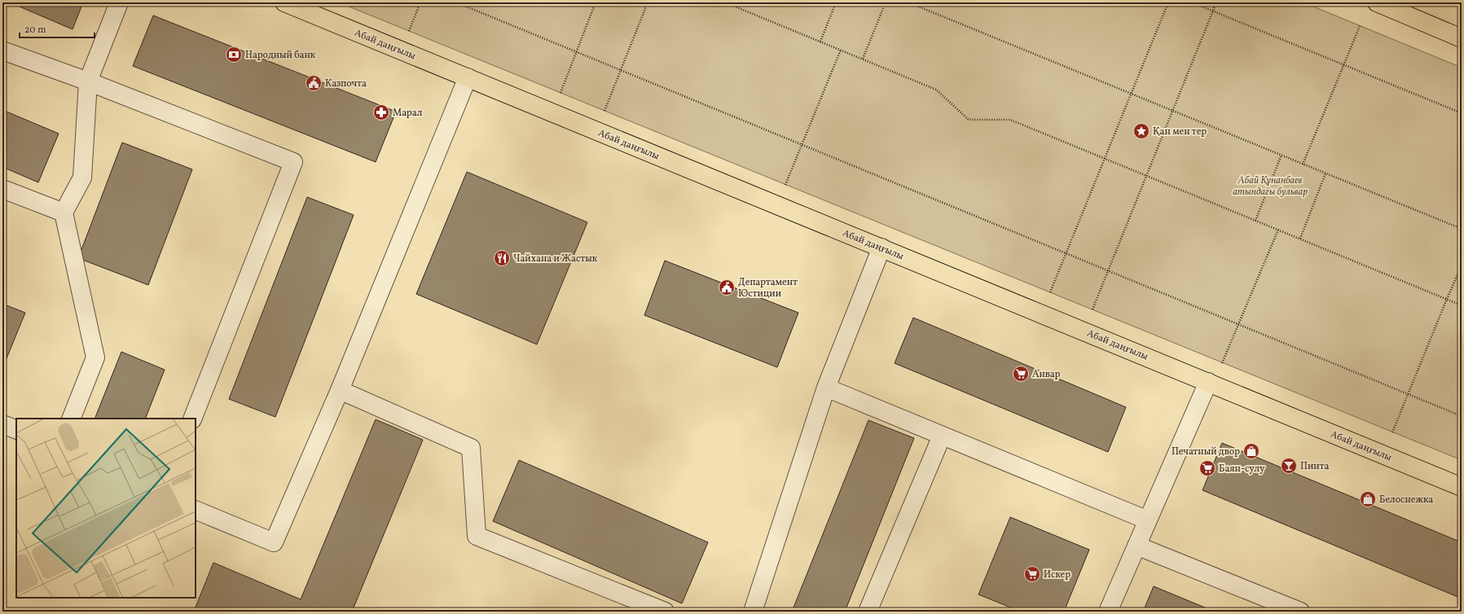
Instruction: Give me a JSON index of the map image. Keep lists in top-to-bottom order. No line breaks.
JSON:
{"streets":{"main road":["Абай даңғылы"]},"parks":["Абай Құнанбаев атындағы бульвар"],"places":{"bank":["Народный банк"],"public building":["Казпочта","Департамент Юстиции"],"pharmacy":["Марал"],"place":["Қан мен тер"],"restaurant":["Чайхана и Жастык"],"supermarket":["Анвар","Баян-сулу","Искер"],"shop":["Печатный двор","Белоснежка"],"bar":["Пинта"]},"scale_bar":"20 m"}
